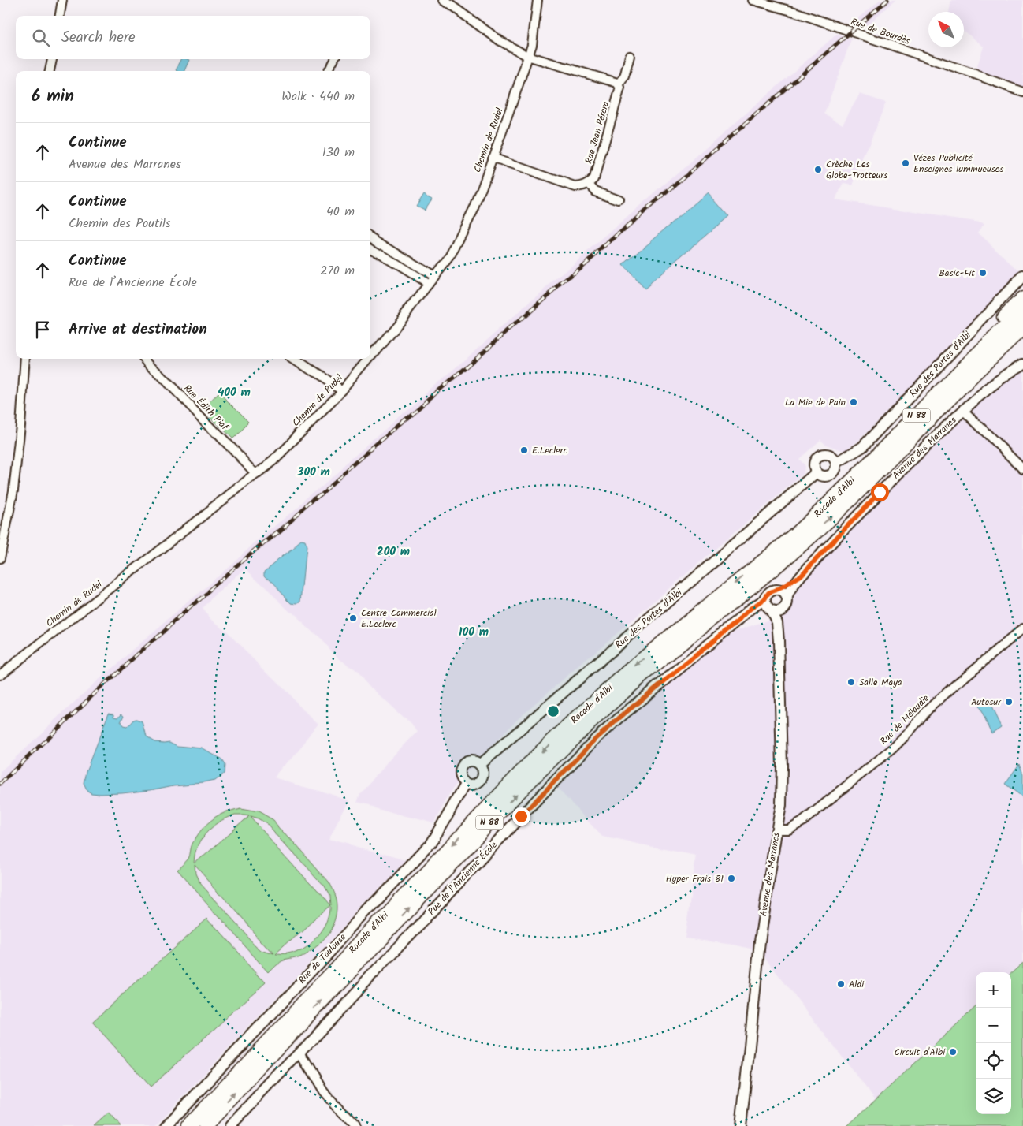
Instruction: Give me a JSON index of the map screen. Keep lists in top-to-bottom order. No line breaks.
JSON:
{"streets":{"highway":["N 88","Rocade d'Albi"],"street":["Rue de Bourdès","Rue Jean Pérera","Chemin de Rudel","Rue des Portes d'Albi","Rue Édith Piaf","Avenue des Marranes","Rue de Mélaudie","Rue de l’Ancienne École","Rue de Toulouse"]},"crossings":[["Chemin de Rudel","Rue Édith Piaf"],["Rue des Portes d'Albi","Rue de Toulouse"],["Avenue des Marranes","Rue de Mélaudie"],["Avenue des Marranes","Rue de l’Ancienne École"]],"places":["Vézes Publicité Enseignes luminueuses","Crèche Les Globe-Trotteurs","Basic-Fit","La Mie de Pain","E.Leclerc","Centre Commercial E.Leclerc","Salle Maya","Autosur","Hyper Frais 81","Aldi","Circuit d'Albi"],"north":"top left","page":{"search":"Search here","heading":["6 min","Walk · 440 m"],"list":[["Continue","Avenue des Marranes","130 m"],["Continue","Chemin des Poutils","40 m"],["Continue","Rue de l’Ancienne École","270 m"],"Arrive at destination"],"map_buttons":["+","−"]},"rings":["400 m","300 m","200 m","100 m"]}
